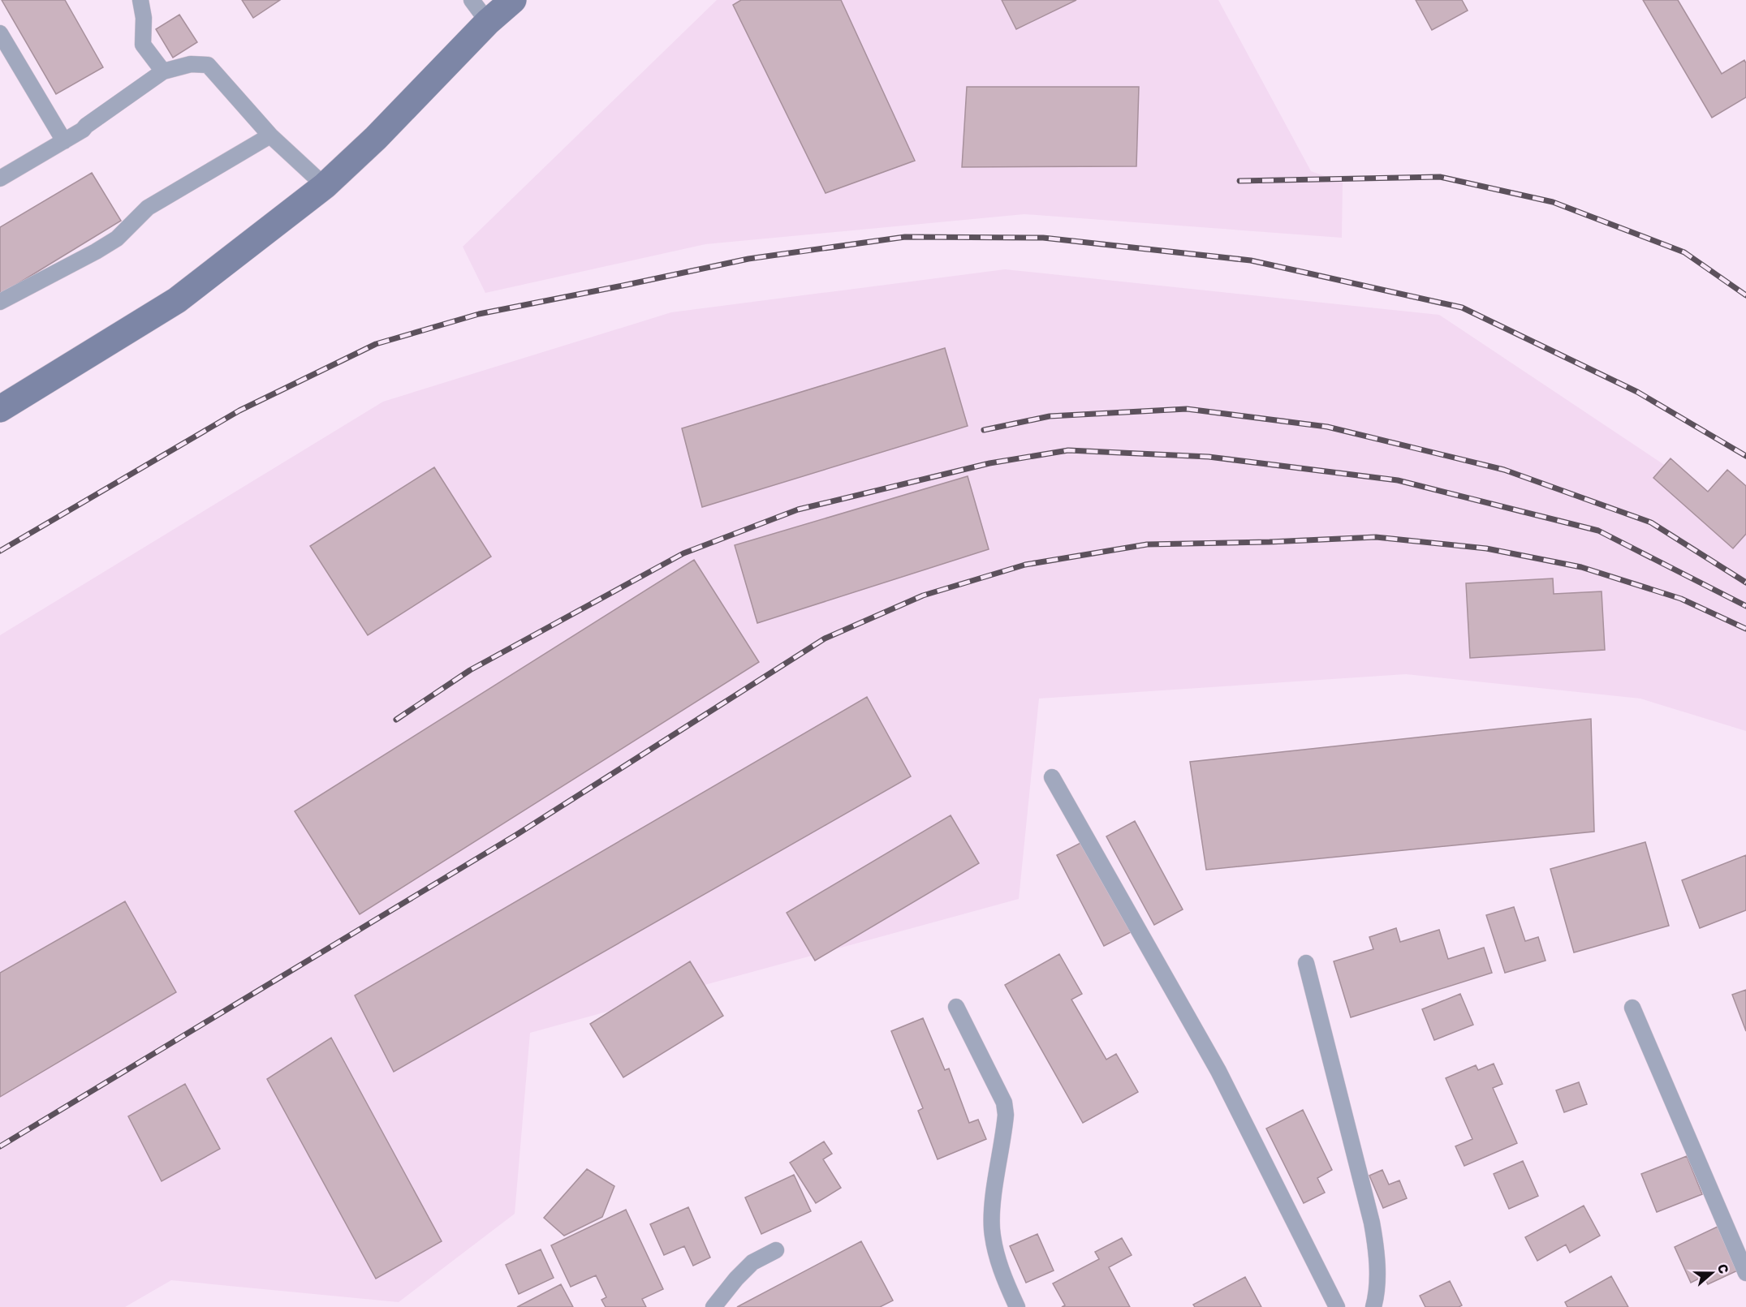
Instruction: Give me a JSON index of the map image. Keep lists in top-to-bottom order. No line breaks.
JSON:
{"north":"right"}
